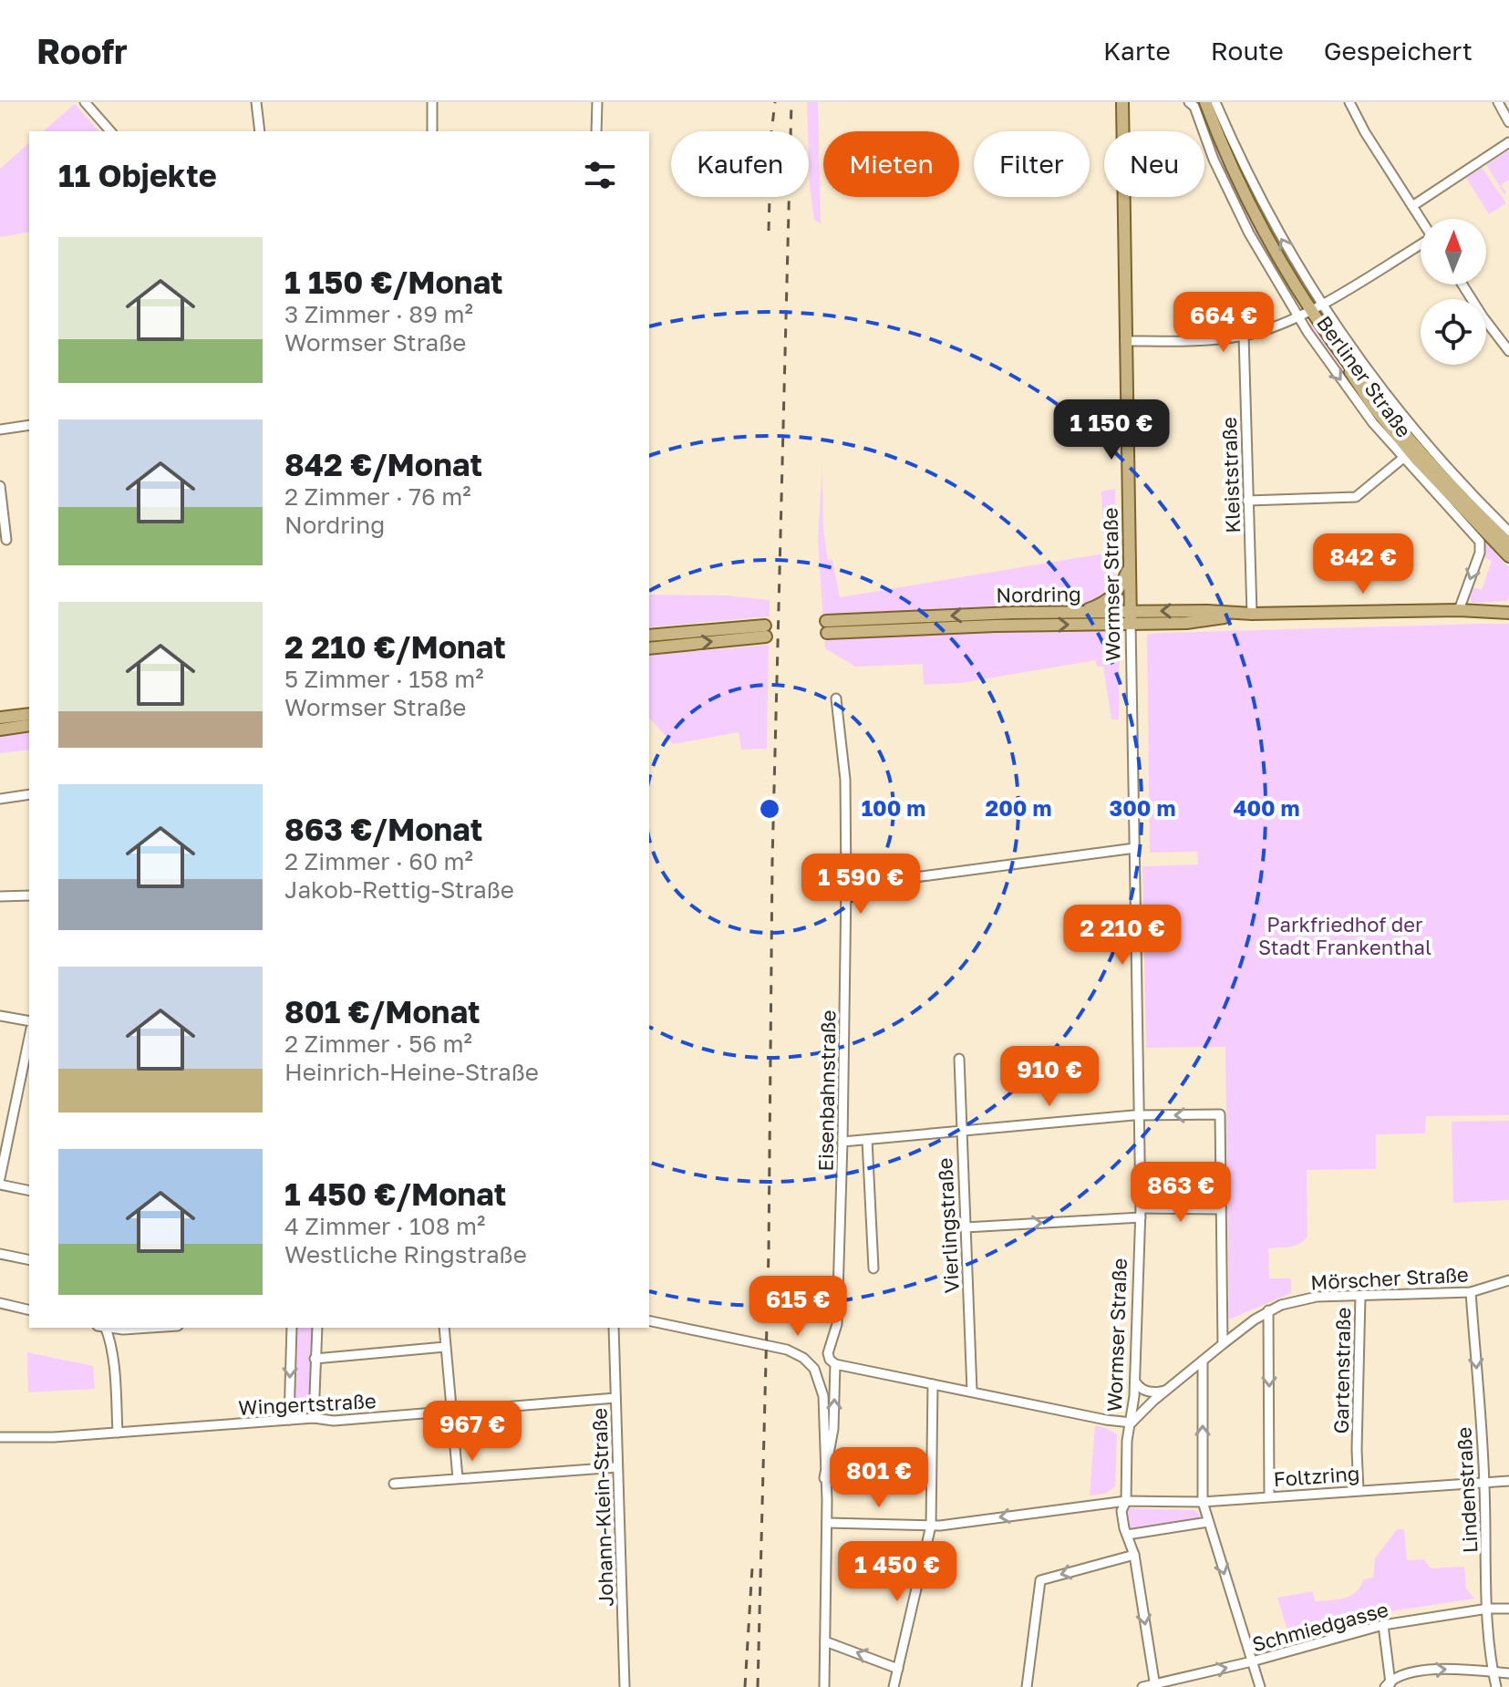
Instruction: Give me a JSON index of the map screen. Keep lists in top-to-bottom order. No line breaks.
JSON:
{"streets":{"main road":["Berliner Straße","Wormser Straße","Nordring"],"street":["Kleiststraße","Eisenbahnstraße","Vierlingstraße","Mörscher Straße","Gartenstraße","Wingertstraße","Foltzring","Lindenstraße","Johann-Klein-Straße","Schmiedgasse"]},"crossings":[["Berliner Straße","Nordring"],["Kleiststraße","Nordring"],["Wormser Straße","Nordring"],["Wormser Straße","Mörscher Straße"],["Wormser Straße","Foltzring"],["Wormser Straße","Schmiedgasse"],["Eisenbahnstraße","Foltzring"],["Mörscher Straße","Gartenstraße"],["Mörscher Straße","Lindenstraße"],["Gartenstraße","Foltzring"],["Wingertstraße","Johann-Klein-Straße"],["Foltzring","Lindenstraße"],["Lindenstraße","Schmiedgasse"]],"one_way":["Lindenstraße"],"parks":["Parkfriedhof der Stadt Frankenthal"],"north":"top","page":{"header":"Roofr","nav":["Karte","Route","Gespeichert"],"chip":["Kaufen","Mieten","Filter","Neu"],"heading":"11 Objekte","list":[{"name":"1 150 €/Monat","note":"3 Zimmer · 89 m² · Wormser Straße"},{"name":"842 €/Monat","note":"2 Zimmer · 76 m² · Nordring"},{"name":"2 210 €/Monat","note":"5 Zimmer · 158 m² · Wormser Straße"},{"name":"863 €/Monat","note":"2 Zimmer · 60 m² · Jakob-Rettig-Straße"},{"name":"801 €/Monat","note":"2 Zimmer · 56 m² · Heinrich-Heine-Straße"},{"name":"1 450 €/Monat","note":"4 Zimmer · 108 m² · Westliche Ringstraße"}],"price":["664 €","1 150 €","842 €","1 590 €","2 210 €","910 €","863 €","615 €","967 €","801 €","1 450 €"]},"rings":["100 m","200 m","300 m","400 m"]}
